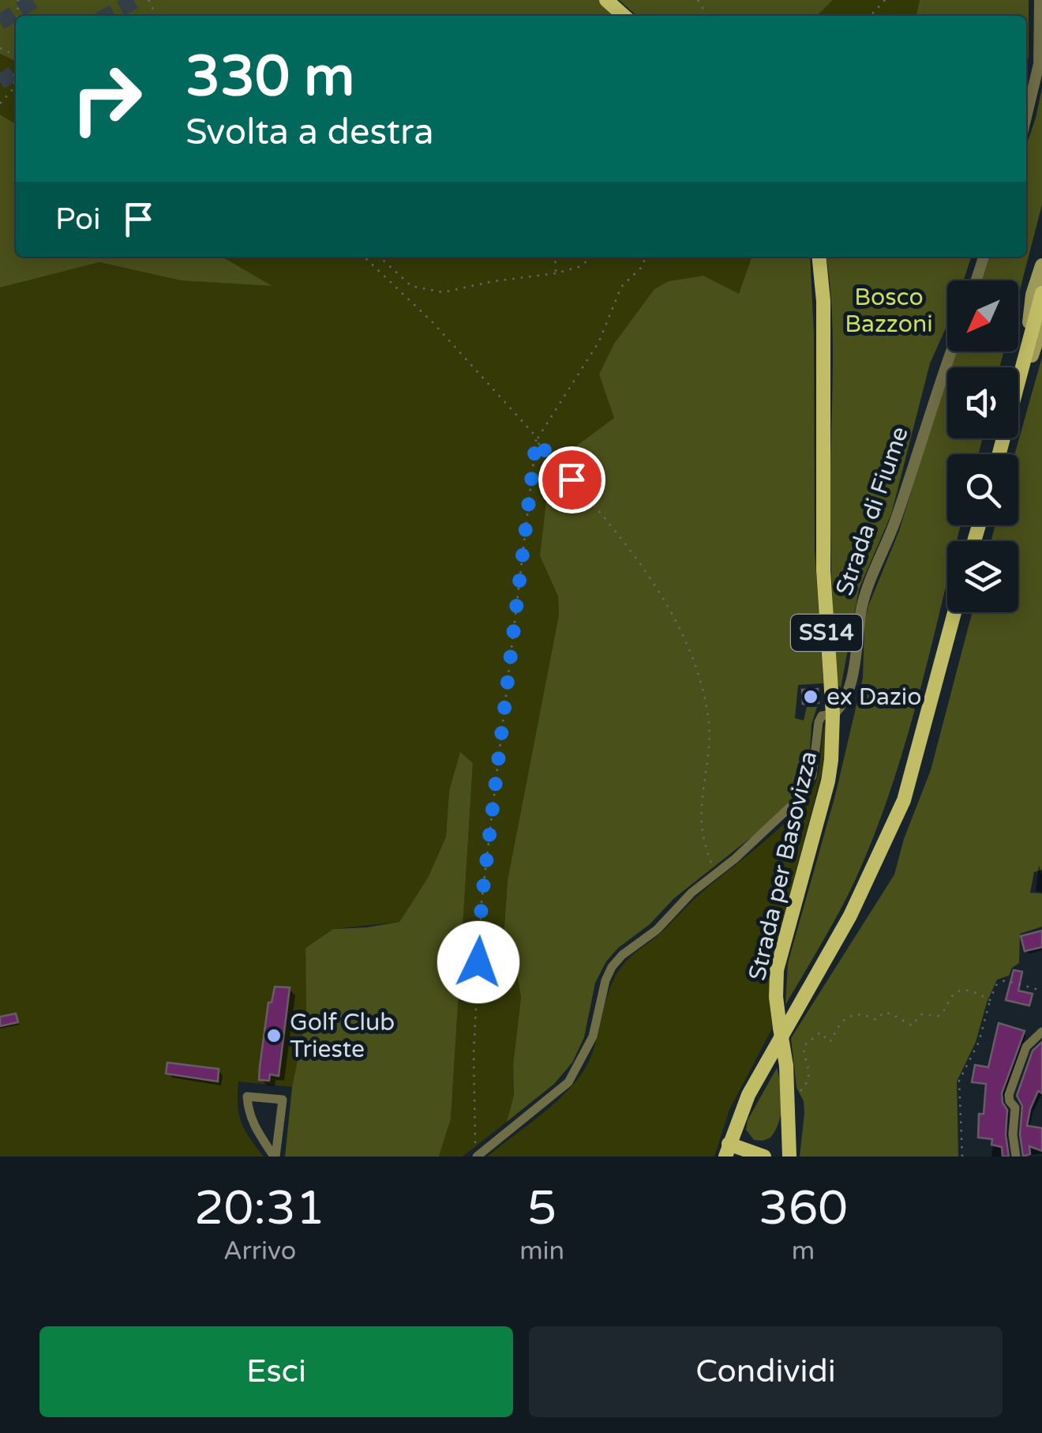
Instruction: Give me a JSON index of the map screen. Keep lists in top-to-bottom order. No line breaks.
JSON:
{"streets":{"main road":["SS14","Strada per Basovizza"],"street":["Strada di Fiume"]},"crossings":[["Strada di Fiume","Strada per Basovizza"]],"parks":["Bosco Bazzoni"],"places":["ex Dazio","Golf Club Trieste"],"north":"bottom left","page":{"turn":["330 m","Svolta a destra"],"then":"Poi","eta":["20:31","Arrivo","5","min","360","m"],"buttons":["Esci","Condividi"]}}
